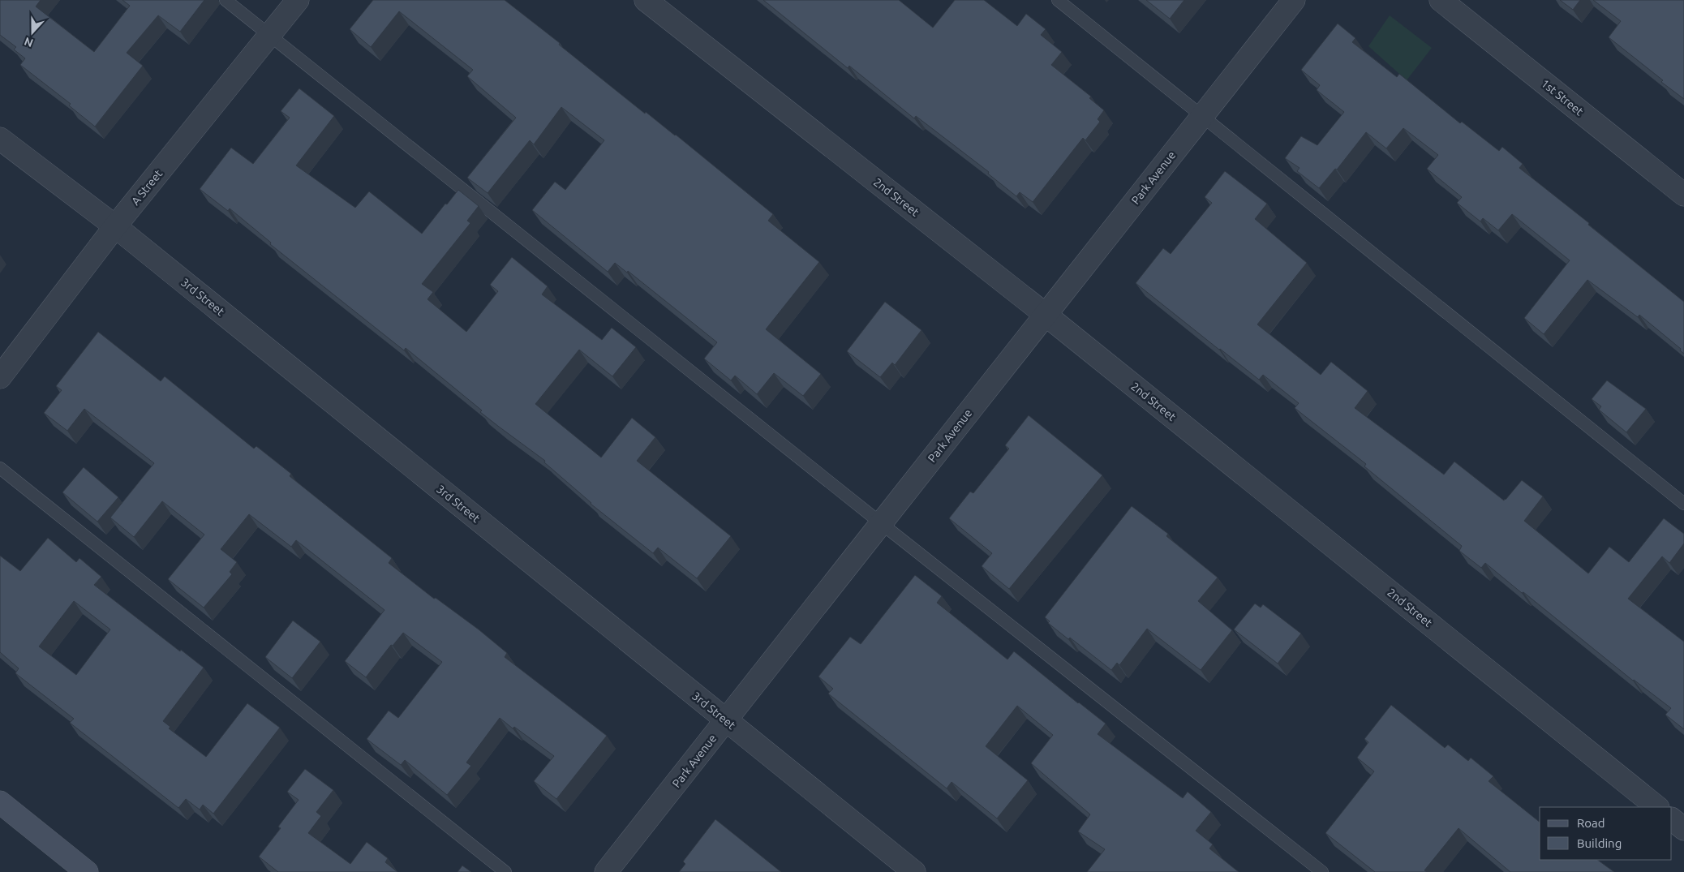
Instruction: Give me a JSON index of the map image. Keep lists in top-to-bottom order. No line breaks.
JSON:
{"streets":{"street":["1st Street","Park Avenue","A Street","2nd Street","3rd Street"]},"crossings":[["Park Avenue","2nd Street"],["Park Avenue","3rd Street"],["A Street","3rd Street"]],"legend":["Road","Building"],"north":"bottom"}
